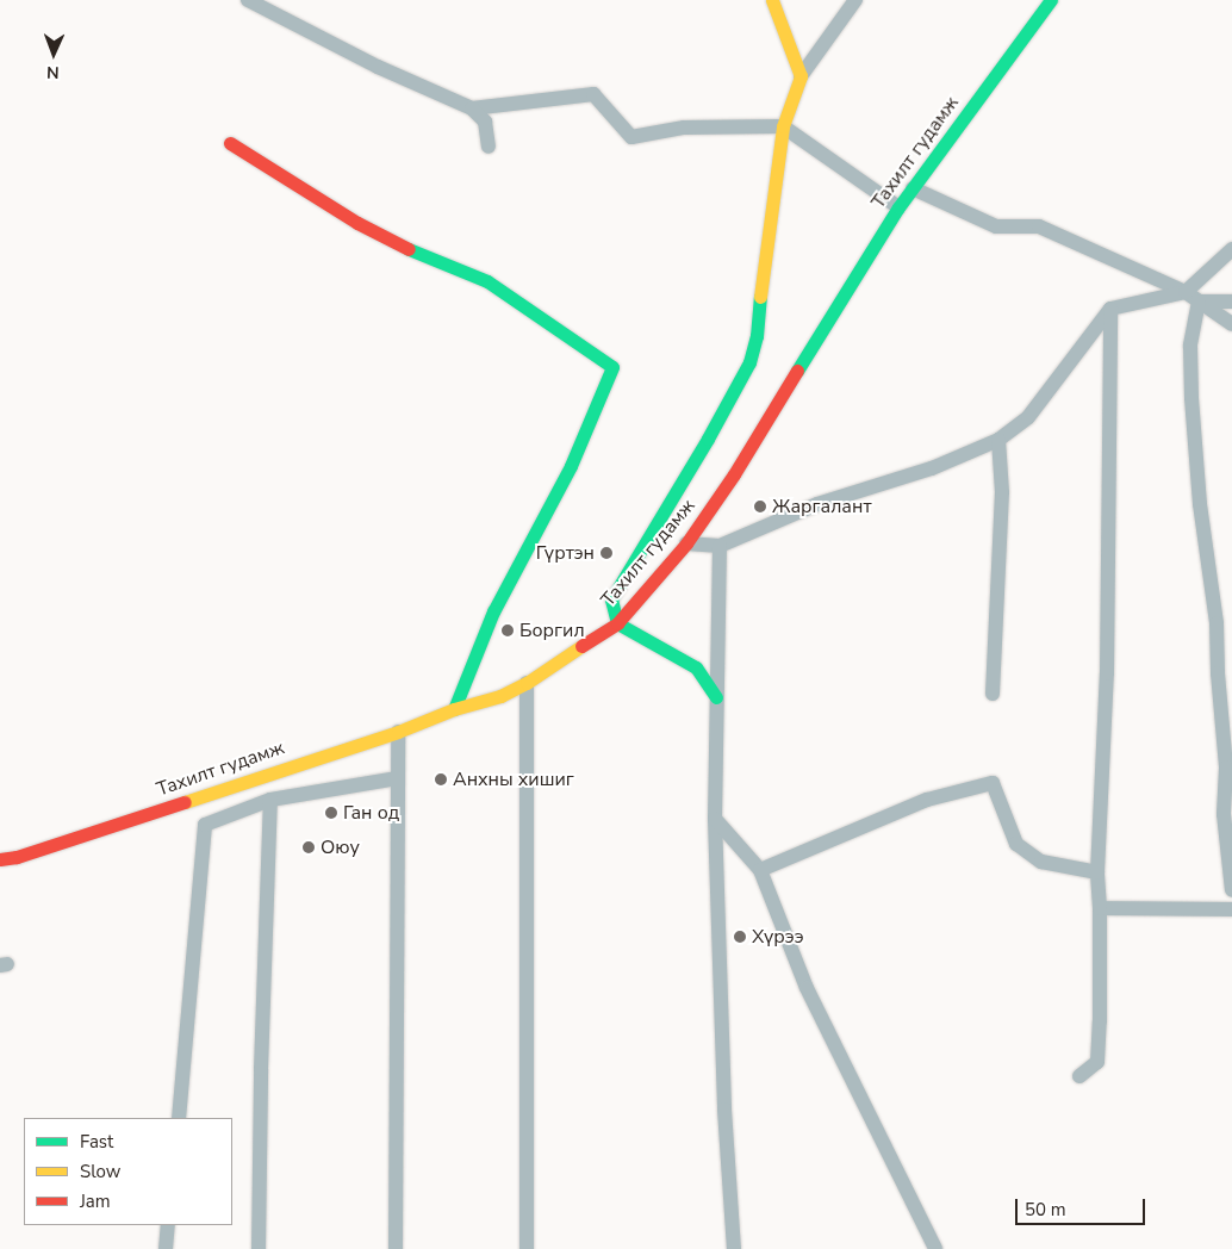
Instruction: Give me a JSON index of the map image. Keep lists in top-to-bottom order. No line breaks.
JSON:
{"streets":{"street":["Тахилт гудамж"]},"places":["Жаргалант","Гүртэн","Боргил","Анхны хишиг","Ган од","Оюу","Хүрээ"],"legend":["Fast","Slow","Jam"],"scale_bar":"50 m","north":"bottom"}
